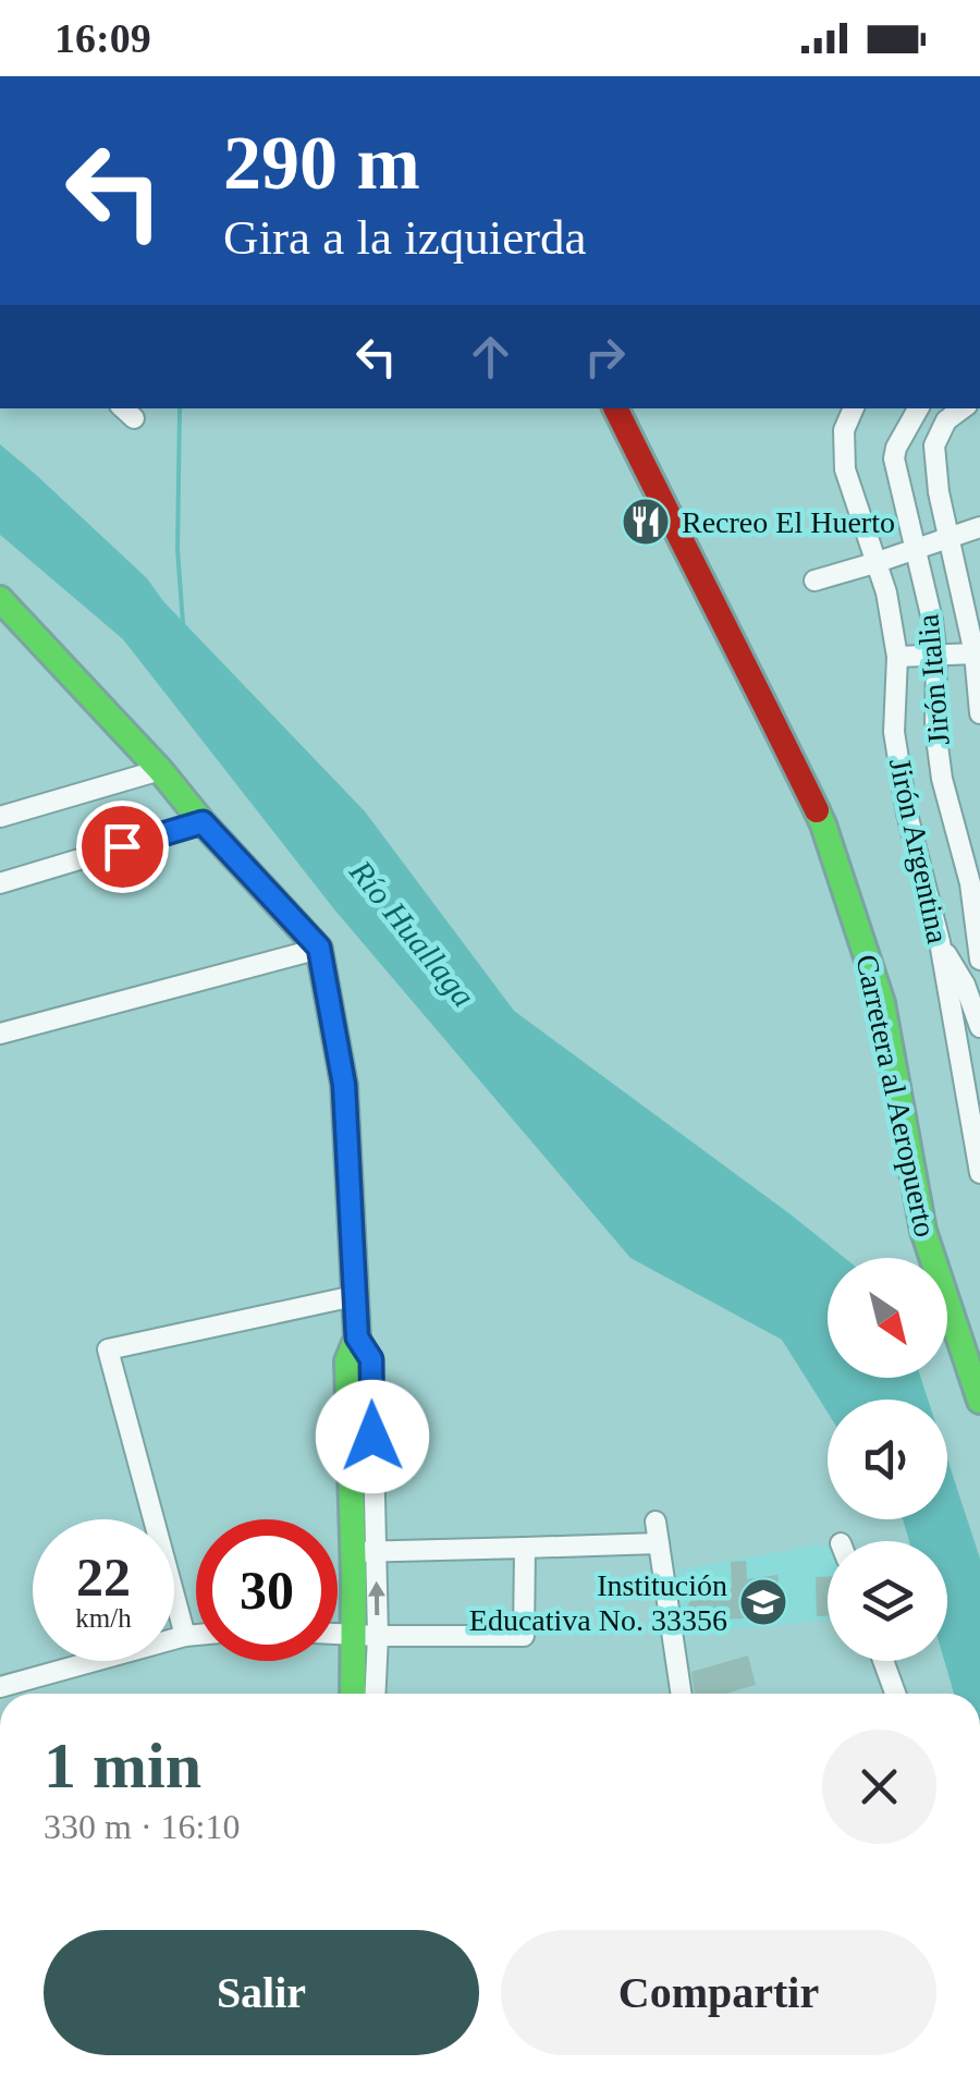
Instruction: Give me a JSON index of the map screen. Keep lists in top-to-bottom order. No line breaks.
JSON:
{"streets":{"street":["Jirón Italia","Jirón Argentina","Carretera al Aeropuerto"]},"water":["Río Huallaga"],"places":{"restaurant":["Recreo El Huerto"],"school or university":["Institución Educativa No. 33356"]},"north":"bottom right","page":{"status":"16:09","turn":["290 m","Gira a la izquierda"],"speed":"22 km/h","limit":"30","heading":["1 min","330 m · 16:10"],"buttons":["Salir","Compartir"]}}
